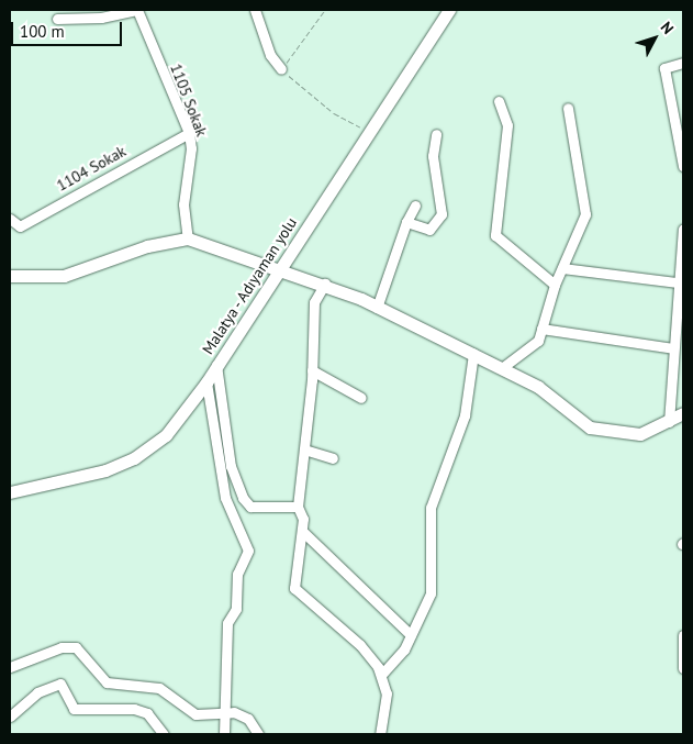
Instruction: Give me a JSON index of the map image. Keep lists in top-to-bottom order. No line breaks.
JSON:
{"streets":{"main road":["Malatya - Adıyaman yolu"],"street":["1105 Sokak","1104 Sokak"]},"crossings":[["1105 Sokak","1104 Sokak"]],"scale_bar":"100 m","north":"top right"}
